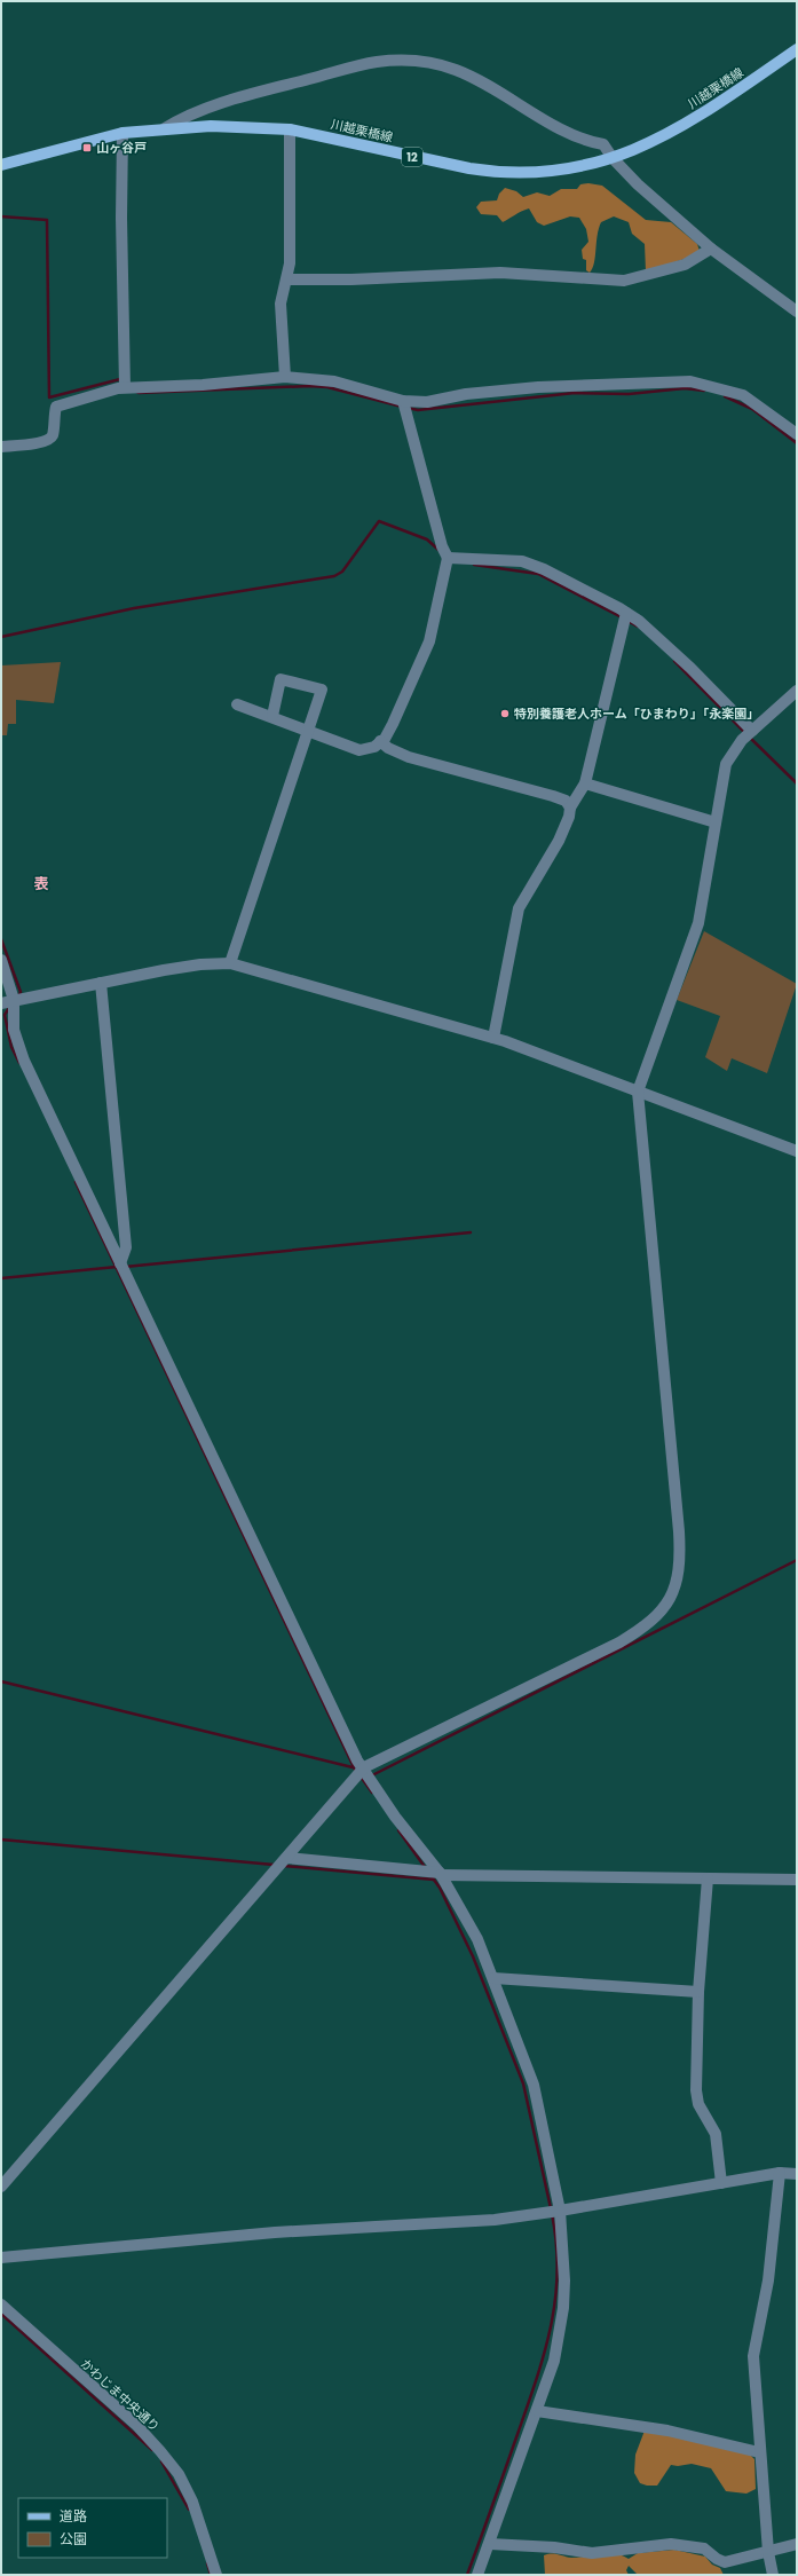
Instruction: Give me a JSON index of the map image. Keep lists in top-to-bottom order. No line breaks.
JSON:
{"streets":{"main road":["川越栗橋線","12"],"street":["かわじま中央通り"]},"districts":["表"],"places":{"transit":["山ヶ谷戸"],"other":["特別養護老人ホーム「ひまわり」「永楽園」"]},"legend":["道路","公園"]}
